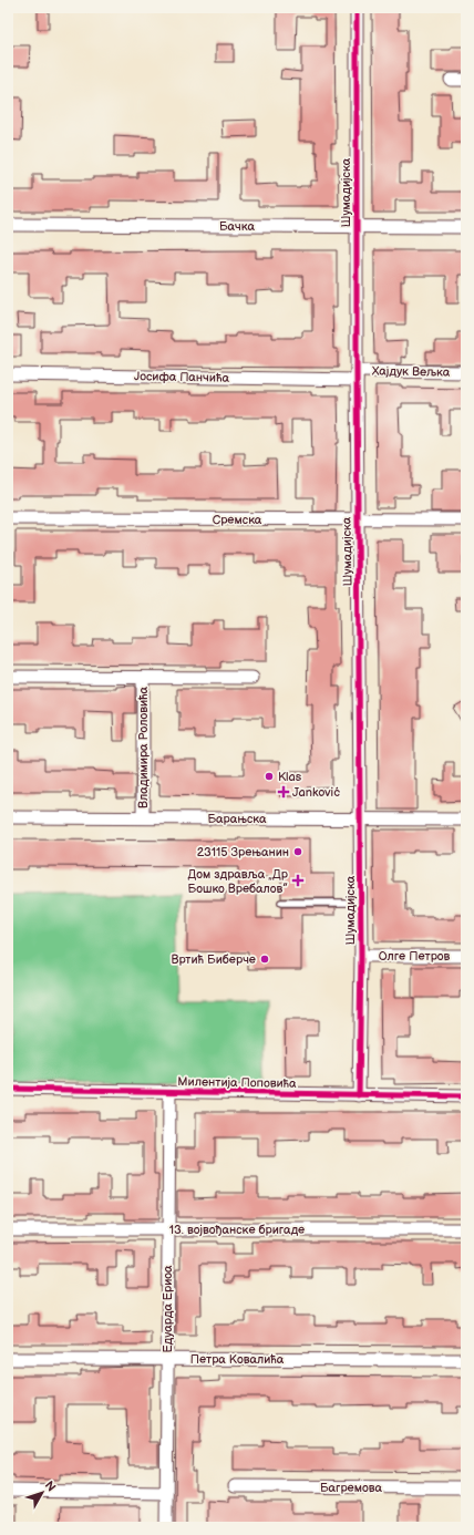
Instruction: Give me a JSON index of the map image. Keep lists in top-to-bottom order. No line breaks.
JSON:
{"streets":{"street":["Шумадијска","Бачка","Хајдук Вељка","Јосифа Панчића","Сремска","Владимира Роловића","Барањска","Олге Петров","Милентија Поповића","13. војвођанске бригаде","Едуарда Ериоа","Петра Ковалића","Багремова"]},"crossings":[["Шумадијска","Бачка"],["Шумадијска","Хајдук Вељка"],["Шумадијска","Јосифа Панчића"],["Шумадијска","Сремска"],["Шумадијска","Барањска"],["Шумадијска","Олге Петров"],["Шумадијска","Милентија Поповића"],["Хајдук Вељка","Јосифа Панчића"],["Владимира Роловића","Барањска"],["Милентија Поповића","Едуарда Ериоа"],["13. војвођанске бригаде","Едуарда Ериоа"],["Едуарда Ериоа","Петра Ковалића"]],"places":{"other":["Klas","23115 Зрењанин","Вртић Биберче"],"health":["Janković","Дом здравља „Др Бошко Вребалов”"]},"north":"top right"}
